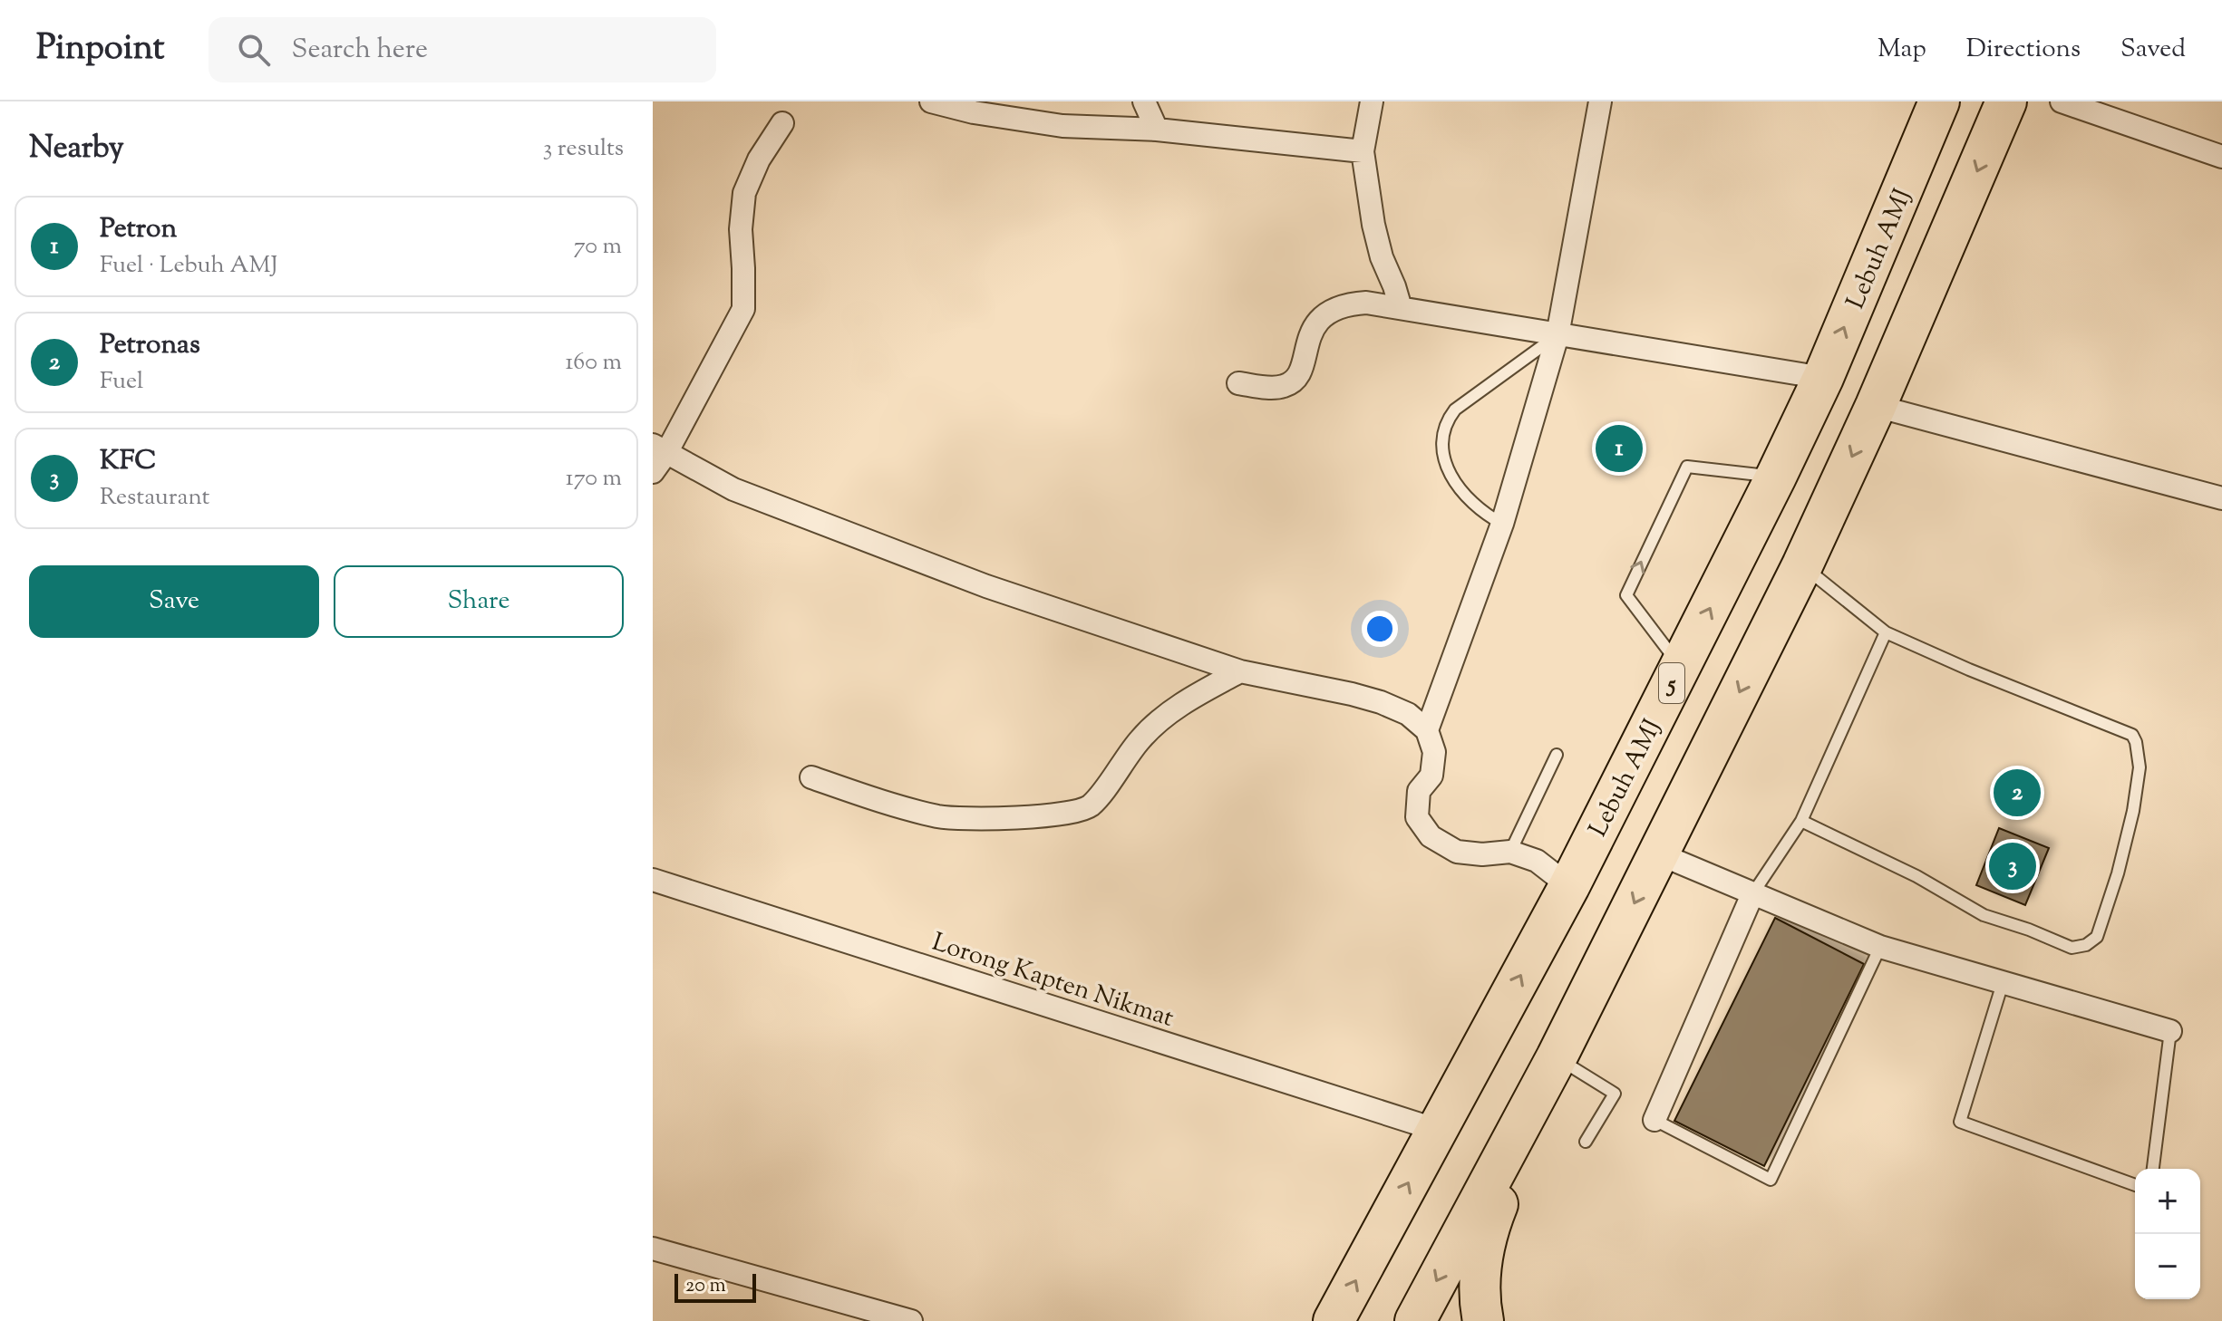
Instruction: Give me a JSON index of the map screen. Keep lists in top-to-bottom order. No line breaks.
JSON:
{"streets":{"highway":["Lebuh AMJ","5"],"street":["Lorong Kapten Nikmat"]},"crossings":[["Lebuh AMJ","Lorong Kapten Nikmat"]],"scale_bar":"20 m","page":{"header":"Pinpoint","search":"Search here","nav":["Map","Directions","Saved"],"heading":["Nearby","3 results"],"list":[{"mark":"1","name":"Petron","note":"Fuel · Lebuh AMJ","value":"70 m"},{"mark":"2","name":"Petronas","note":"Fuel","value":"160 m"},{"mark":"3","name":"KFC","note":"Restaurant","value":"170 m"}],"pins":["1","2","3"],"buttons":["Save","Share"],"map_buttons":["+","−"],"scale":"20 m"}}
